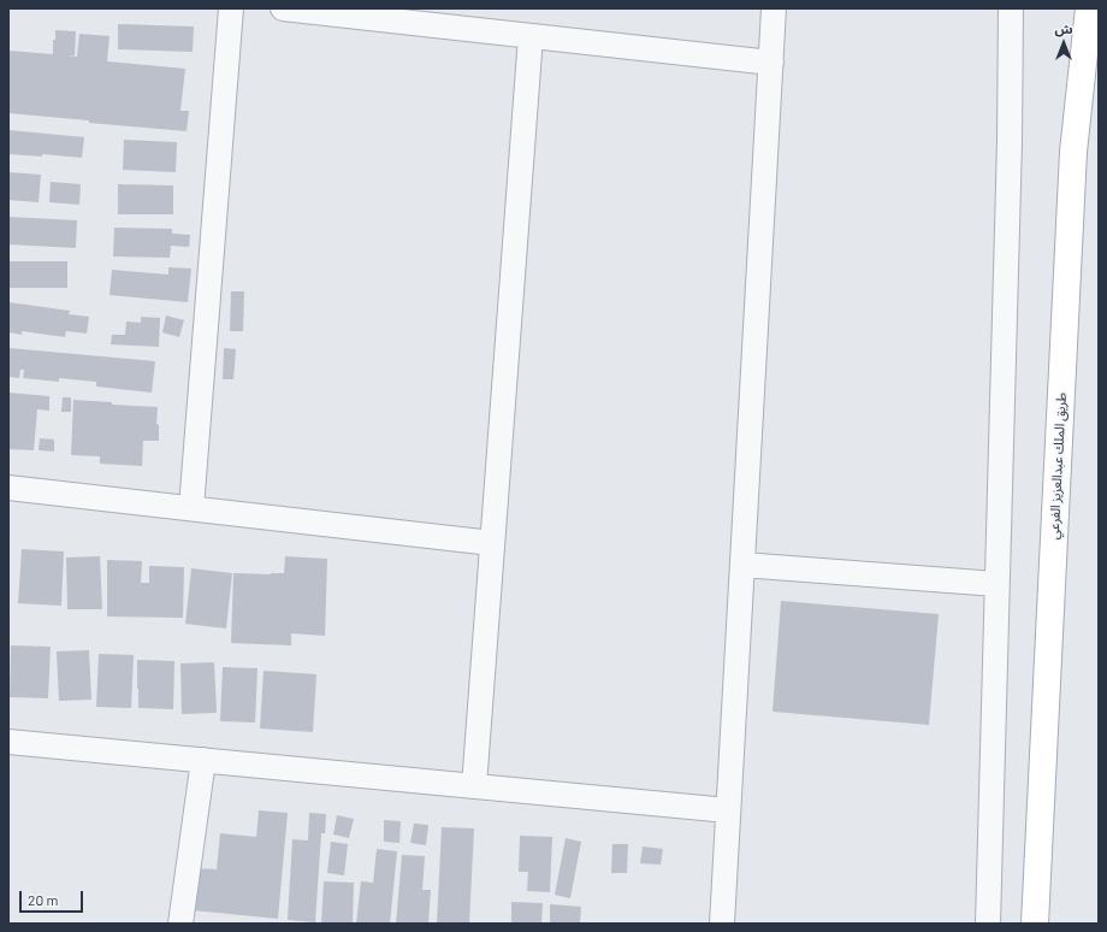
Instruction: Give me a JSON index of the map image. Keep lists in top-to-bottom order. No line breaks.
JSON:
{"streets":{"main road":["طريق الملك عبدالعزيز الفرعي"]},"scale_bar":"20 m","north":"top"}
